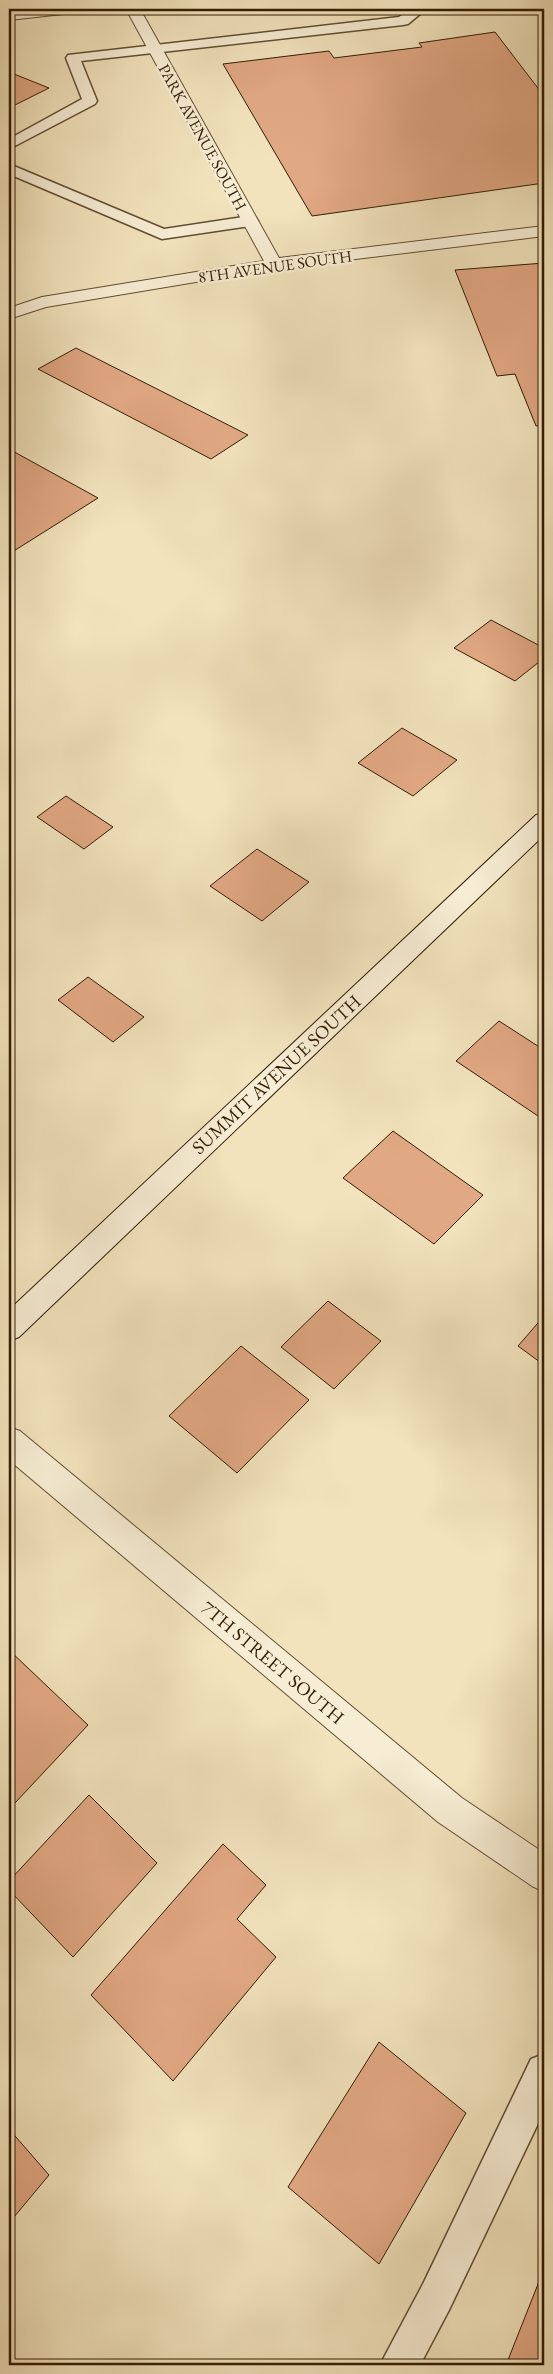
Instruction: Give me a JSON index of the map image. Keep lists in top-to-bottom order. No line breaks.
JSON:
{"streets":{"street":["PARK AVENUE SOUTH","8TH AVENUE SOUTH","SUMMIT AVENUE SOUTH","7TH STREET SOUTH"]},"crossings":[["PARK AVENUE SOUTH","8TH AVENUE SOUTH"]]}
